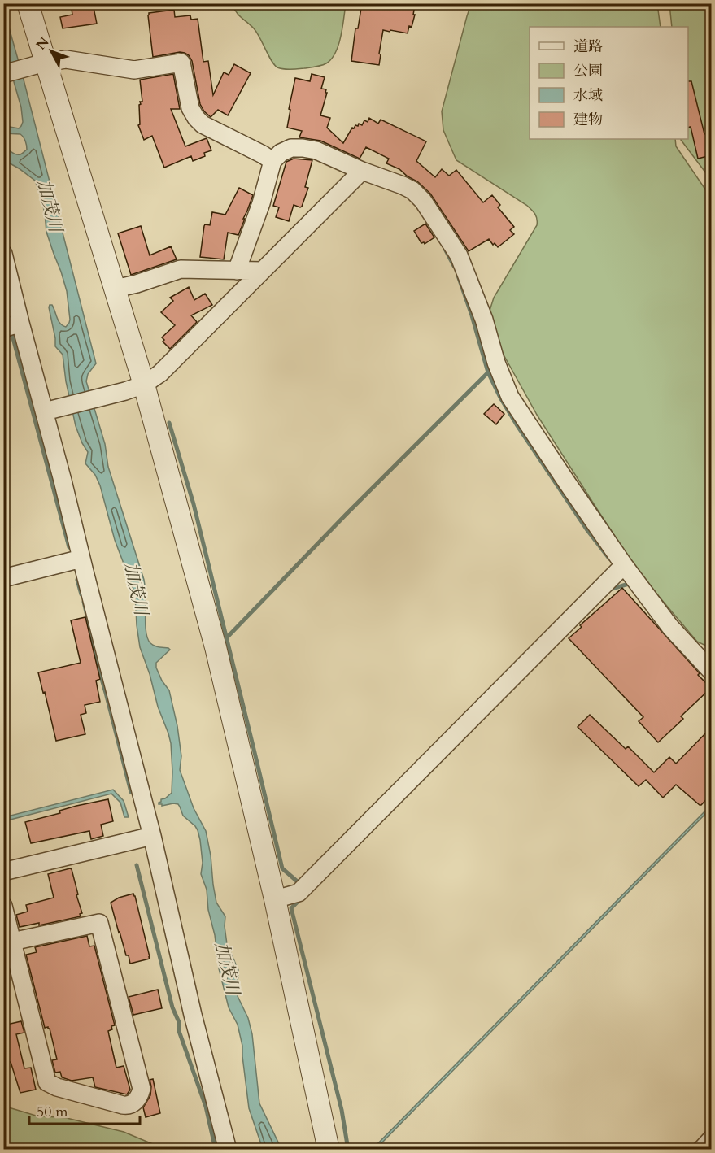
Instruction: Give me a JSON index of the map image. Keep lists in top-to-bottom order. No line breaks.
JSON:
{"water":["加茂川"],"legend":["道路","公園","水域","建物"],"scale_bar":"50 m","north":"top left"}
